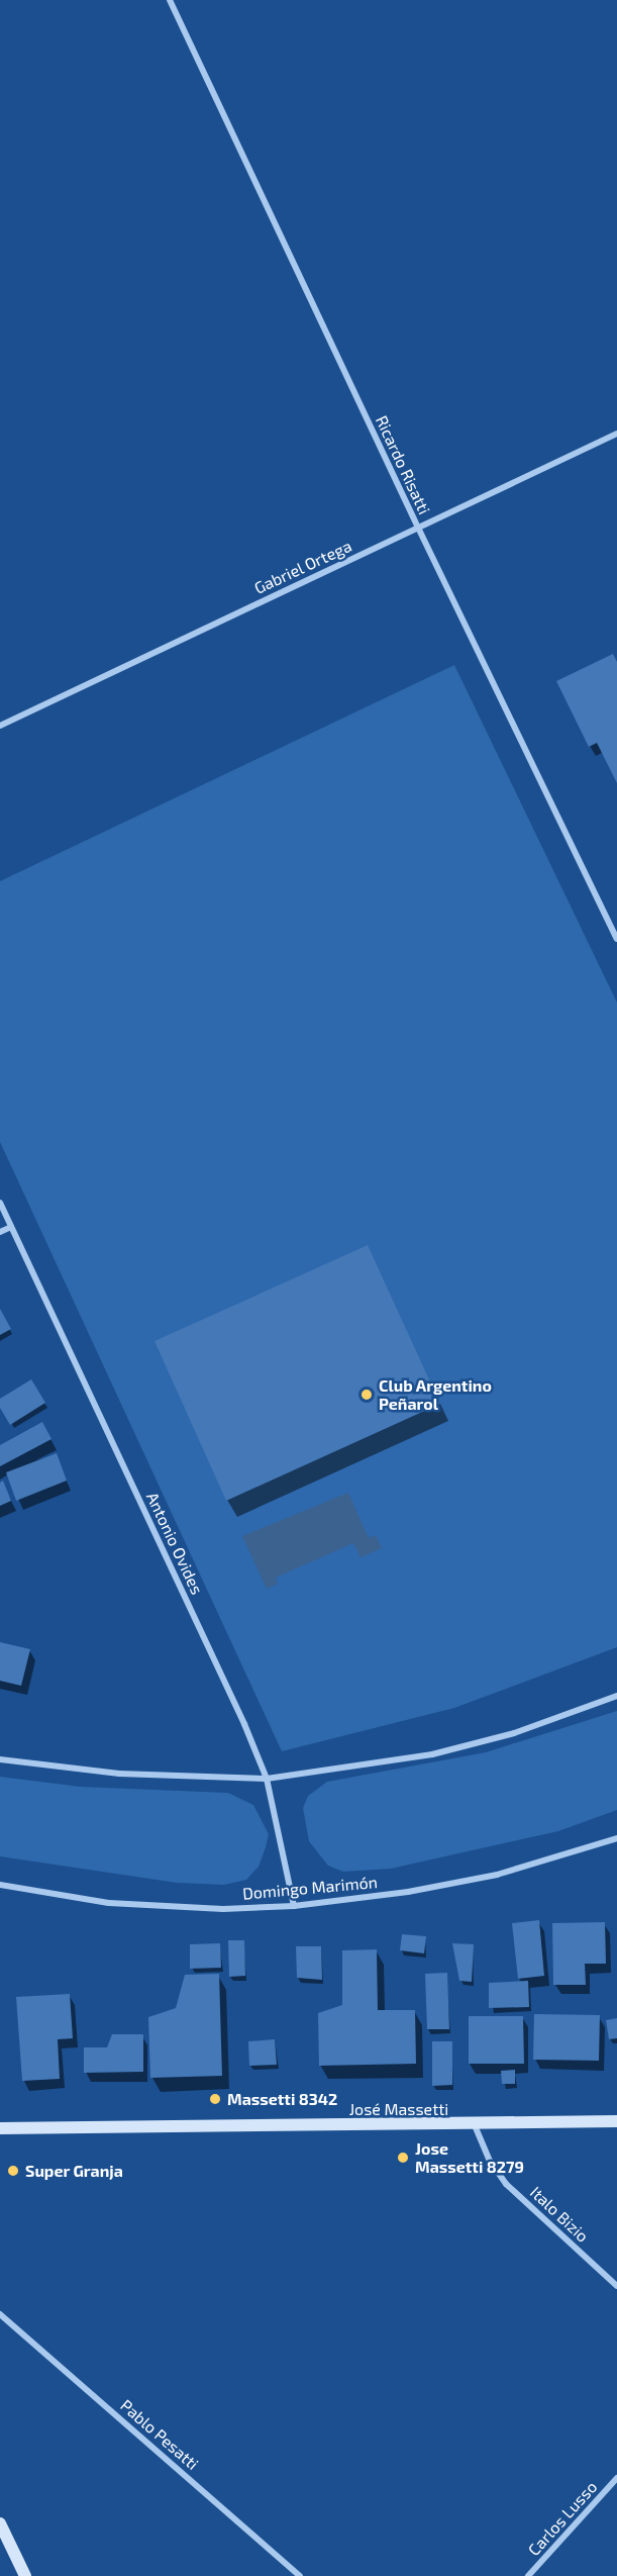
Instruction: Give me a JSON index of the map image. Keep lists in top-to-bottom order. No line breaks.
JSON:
{"streets":{"main road":["José Massetti"],"street":["Ricardo Risatti","Gabriel Ortega","Antonio Ovides","Domingo Marimón","Italo Bizio","Pablo Pesatti","Carlos Lusso"]},"crossings":[["Ricardo Risatti","Gabriel Ortega"],["Antonio Ovides","Domingo Marimón"],["José Massetti","Italo Bizio"]],"places":["Club Argentino Peñarol","Massetti 8342","Jose Massetti 8279","Super Granja"]}
